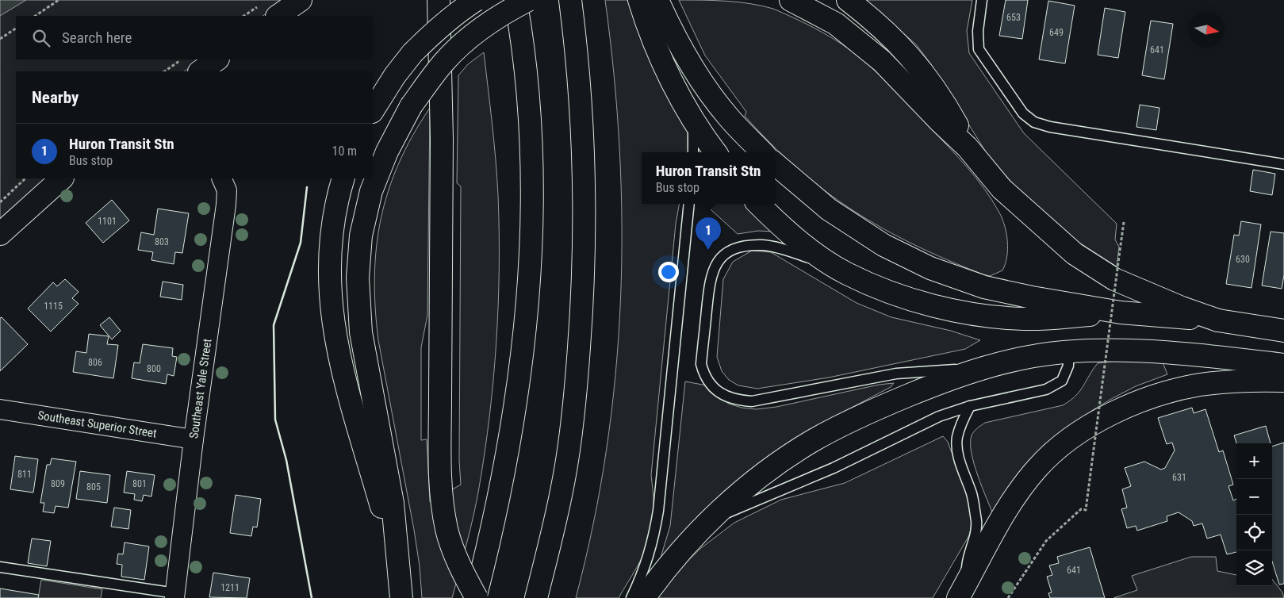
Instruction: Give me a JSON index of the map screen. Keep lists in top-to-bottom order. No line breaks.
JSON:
{"streets":{"street":["Southeast Yale Street","Southeast Superior Street"]},"crossings":[["Southeast Yale Street","Southeast Superior Street"]],"house_numbers":["653","649","641","1101","803","630","1115","806","800","811","631","809","801","805","641","1211"],"north":"right","page":{"search":"Search here","heading":"Nearby","list":[{"mark":"1","name":"Huron Transit Stn","note":"Bus stop","value":"10 m"}],"popup":["Huron Transit Stn","Bus stop"],"pins":"1","map_buttons":["+","−"]}}
